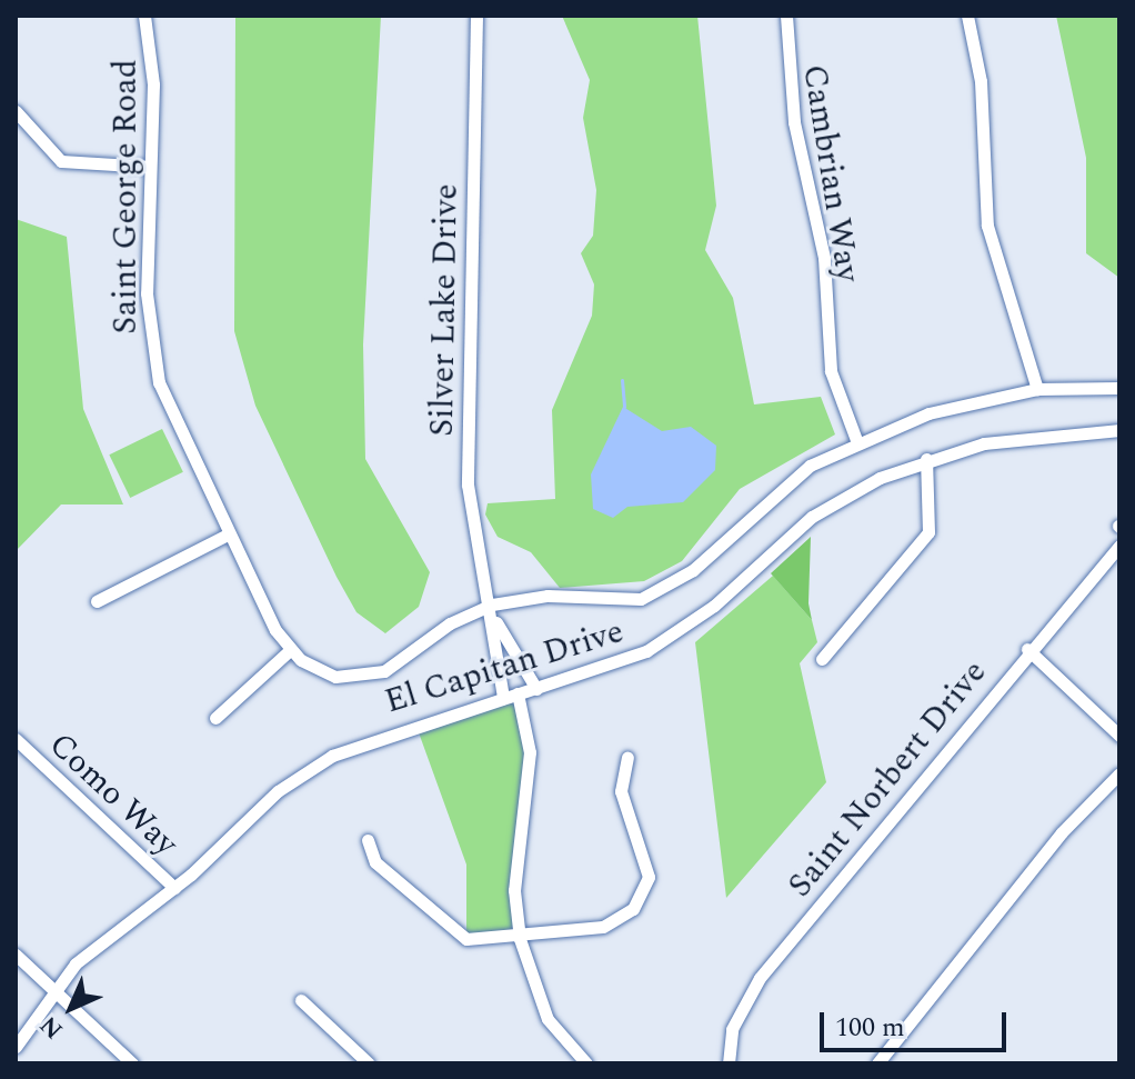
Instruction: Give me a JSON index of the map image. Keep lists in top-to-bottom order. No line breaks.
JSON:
{"streets":{"street":["Cambrian Way","Saint George Road","Silver Lake Drive","El Capitan Drive","Saint Norbert Drive","Como Way"]},"crossings":[["El Capitan Drive","Como Way"]],"scale_bar":"100 m","north":"bottom left"}
